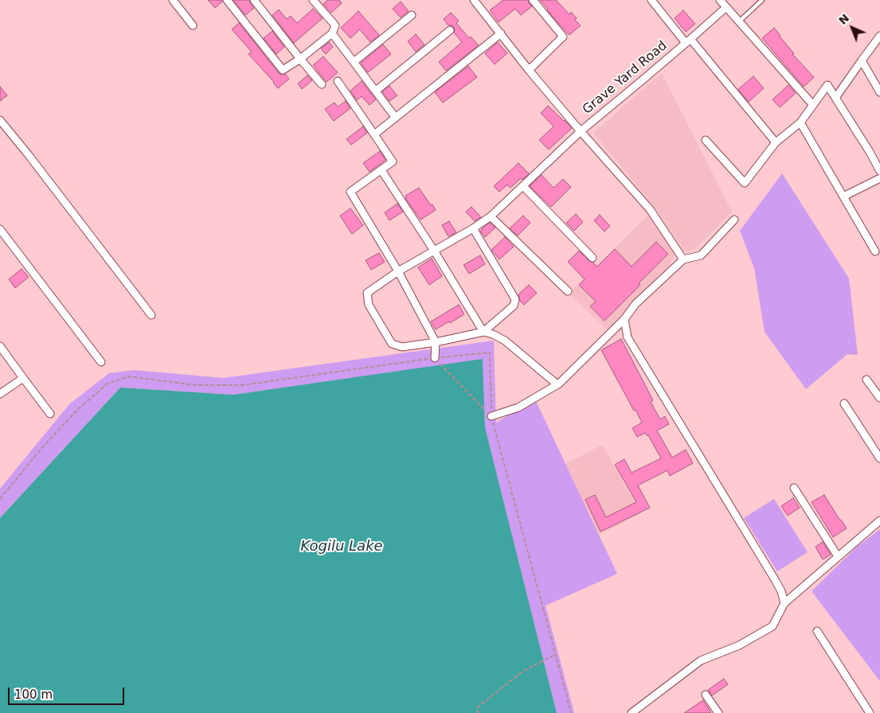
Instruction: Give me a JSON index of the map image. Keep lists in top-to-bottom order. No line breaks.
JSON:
{"streets":{"street":["Grave Yard Road"]},"water":["Kogilu Lake"],"scale_bar":"100 m","north":"top left"}
